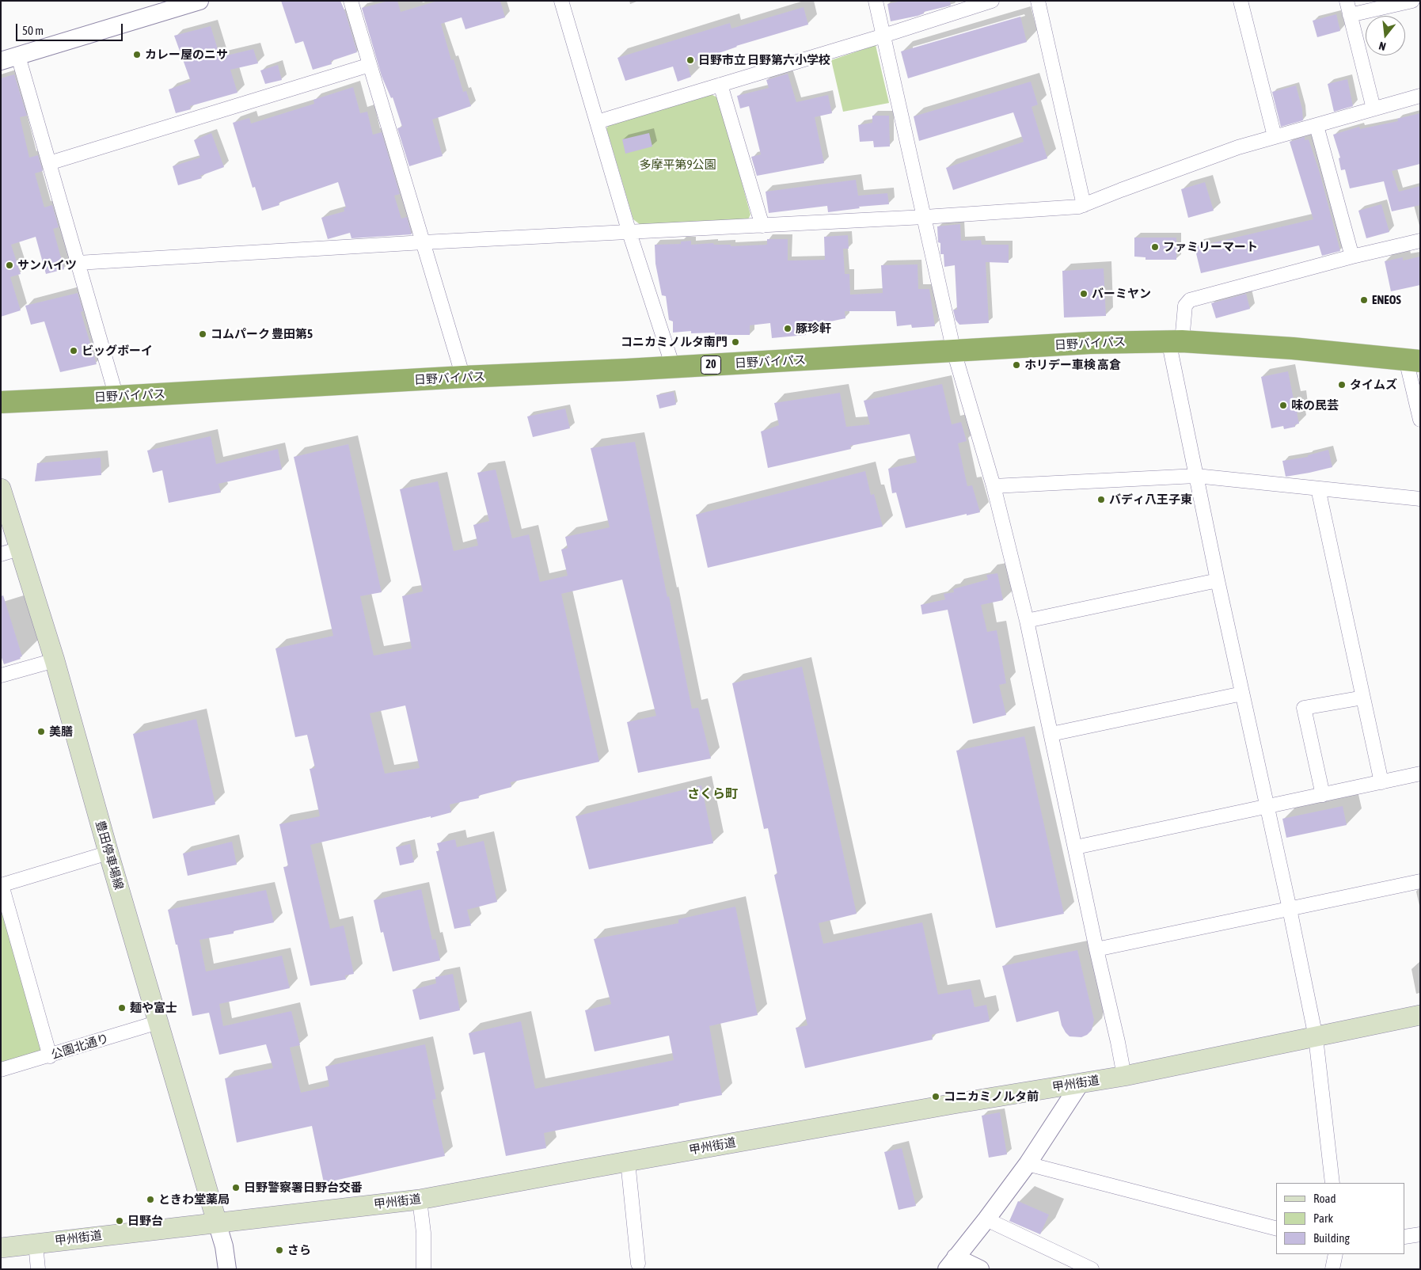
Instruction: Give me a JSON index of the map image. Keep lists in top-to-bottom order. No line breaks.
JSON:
{"streets":{"highway":["日野バイパス","20"],"main road":["豊田停車場線","甲州街道"],"street":["公園北通り"]},"crossings":[["豊田停車場線","公園北通り"],["豊田停車場線","甲州街道"]],"districts":["さくら町"],"parks":["多摩平第9公園"],"places":["カレー屋のニサ","日野市立 日野第六小学校","ファミリーマート","サンハイツ","バーミヤン","ENEOS","豚珍軒","コムパーク 豊田第5","コニカミノルタ南門","ビッグボーイ","ホリデー車検 高倉","タイムズ","味の民芸","バディ八王子東","美膳","麺や富士","コニカミノルタ前","日野警察署日野台交番","ときわ堂薬局","日野台","さら"],"legend":["Road","Park","Building"],"scale_bar":"50 m","north":"bottom"}
